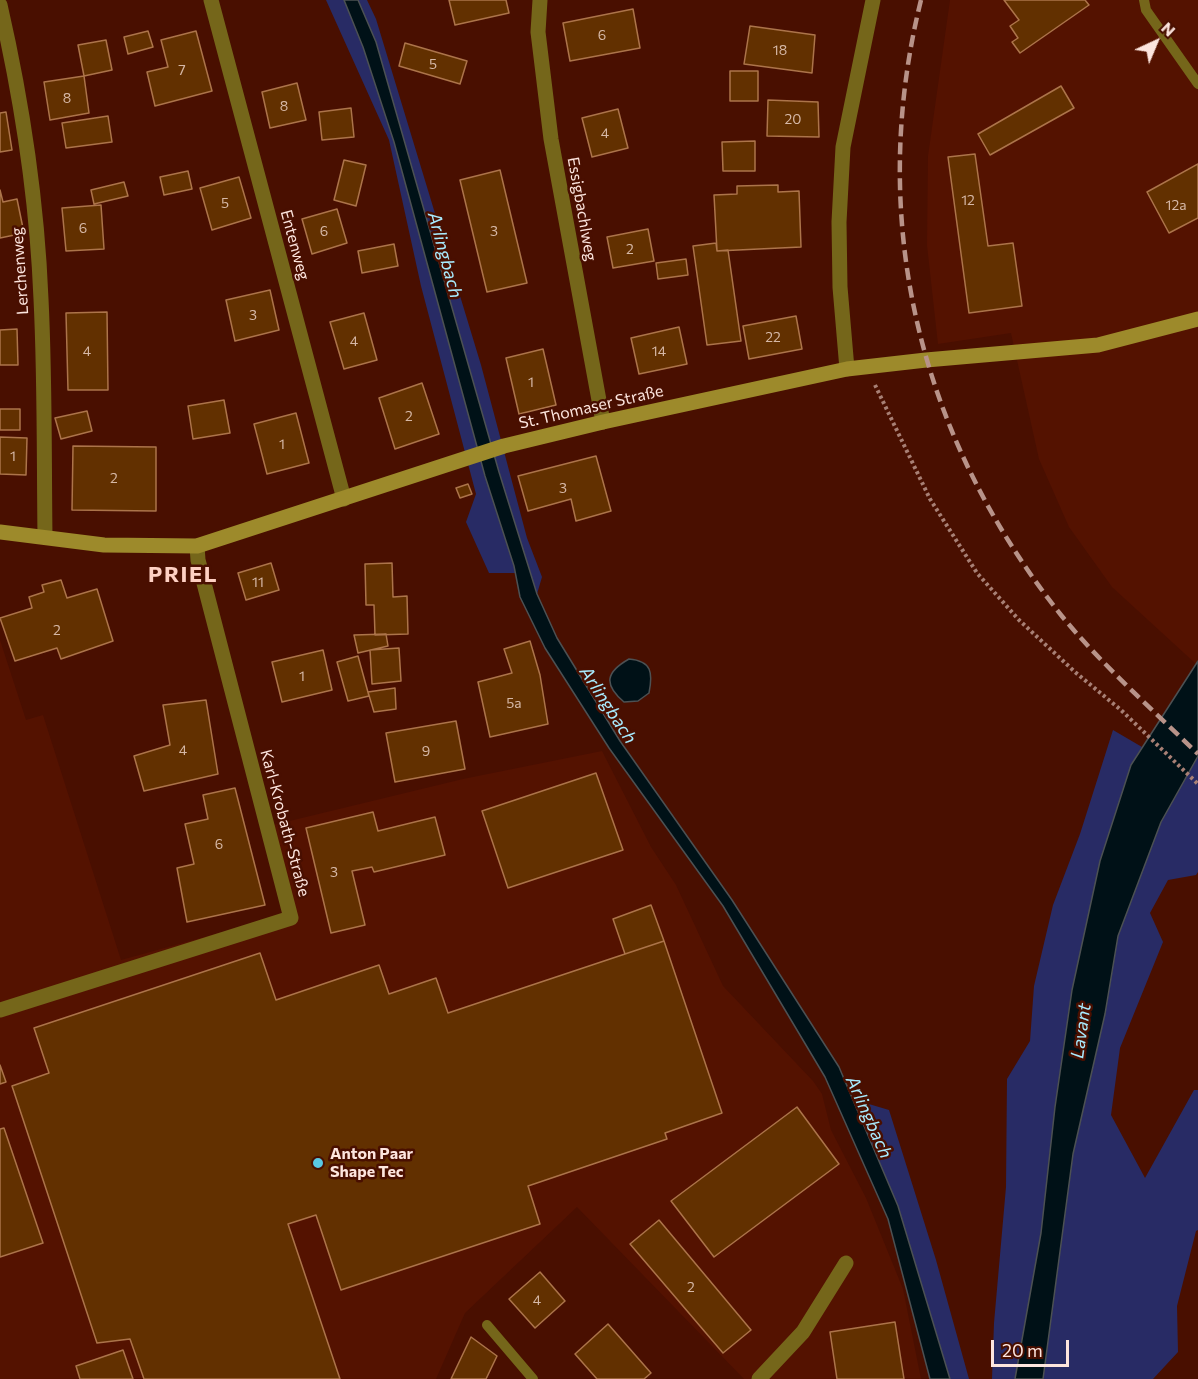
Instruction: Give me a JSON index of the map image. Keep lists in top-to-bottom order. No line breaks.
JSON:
{"streets":{"main road":["St. Thomaser Straße"],"street":["Essigbachlweg","Entenweg","Lerchenweg","Karl-Krobath-Straße"]},"crossings":[["Essigbachlweg","St. Thomaser Straße"],["Entenweg","St. Thomaser Straße"],["Lerchenweg","St. Thomaser Straße"],["St. Thomaser Straße","Karl-Krobath-Straße"]],"districts":["PRIEL"],"water":["Arlingbach","Lavant"],"places":["Anton Paar Shape Tec"],"house_numbers":["6","18","5","7","8","8","20","4","12","5","12a","6","6","3","2","3","22","4","4","14","1","2","1","1","2","3","11","2","1","5a","4","9","6","3","2","4"],"scale_bar":"20 m","north":"top right"}
